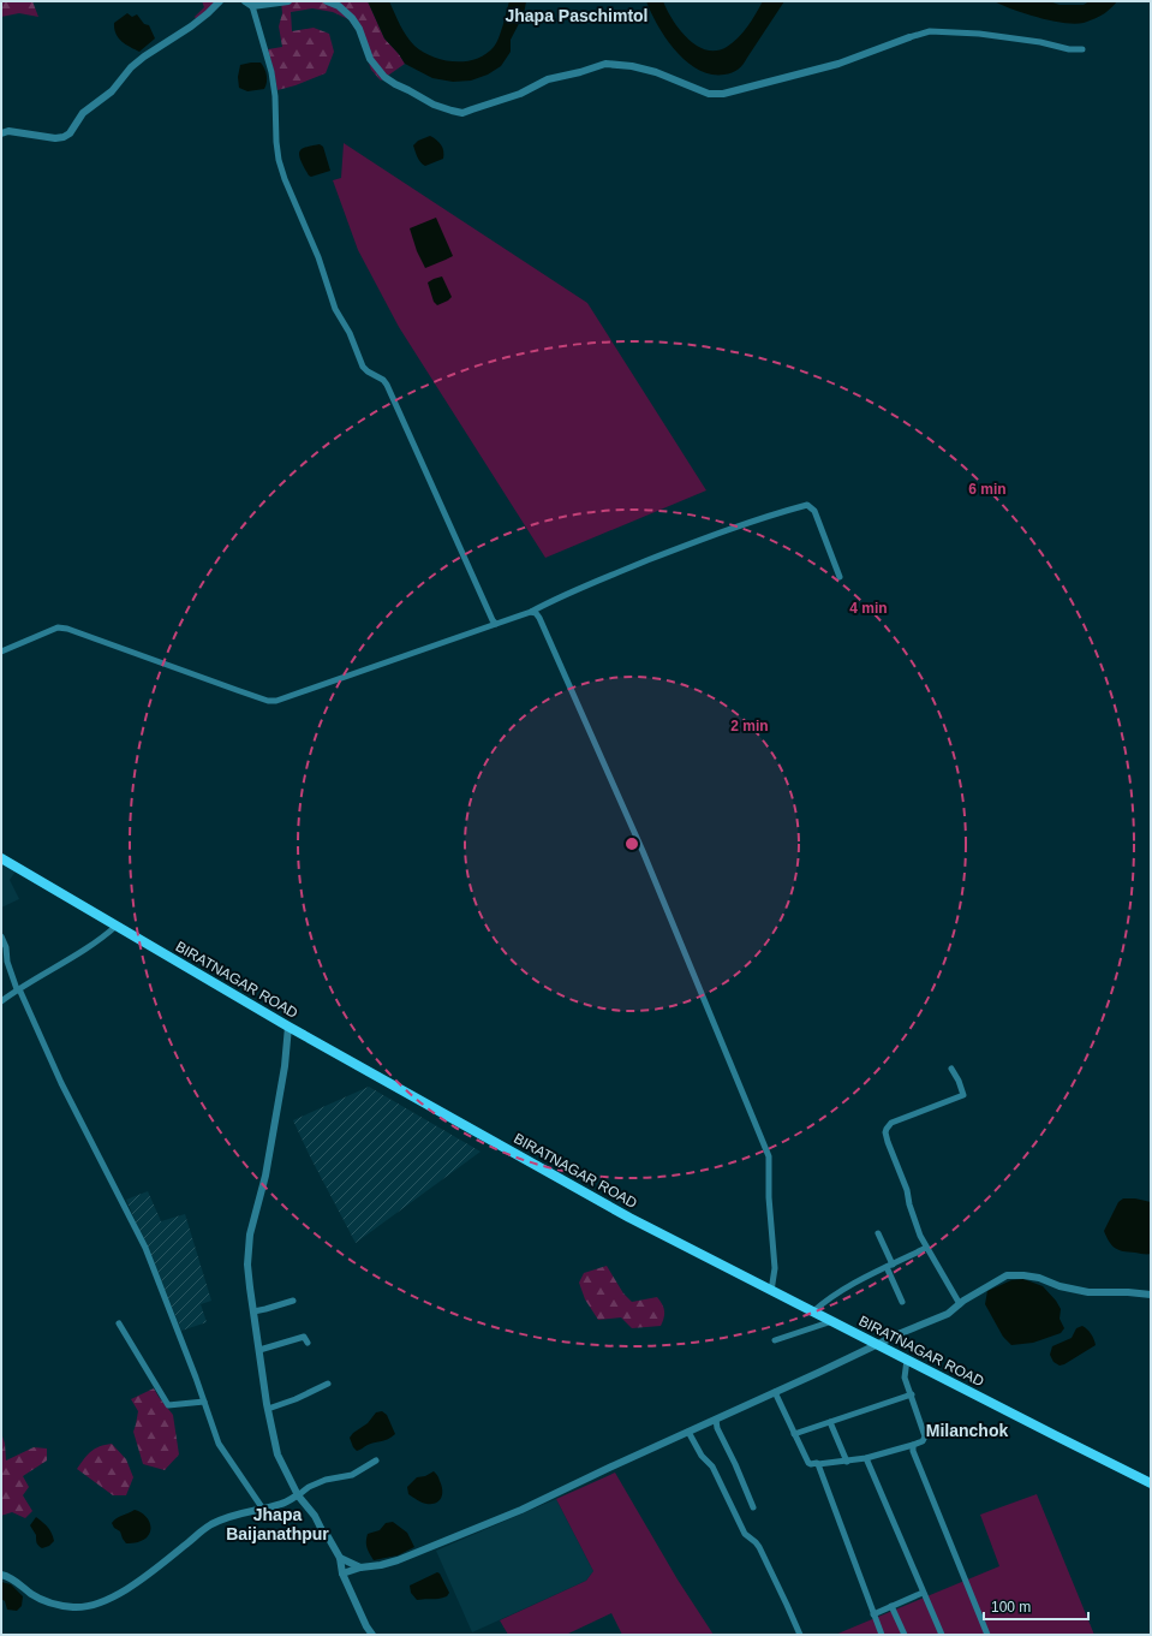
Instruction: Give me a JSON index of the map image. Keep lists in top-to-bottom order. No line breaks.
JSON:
{"streets":{"main road":["BIRATNAGAR ROAD"]},"districts":["Jhapa Paschimtol","Milanchok","Jhapa Baijanathpur"],"scale_bar":"100 m","rings":["6 min","4 min","2 min"]}
